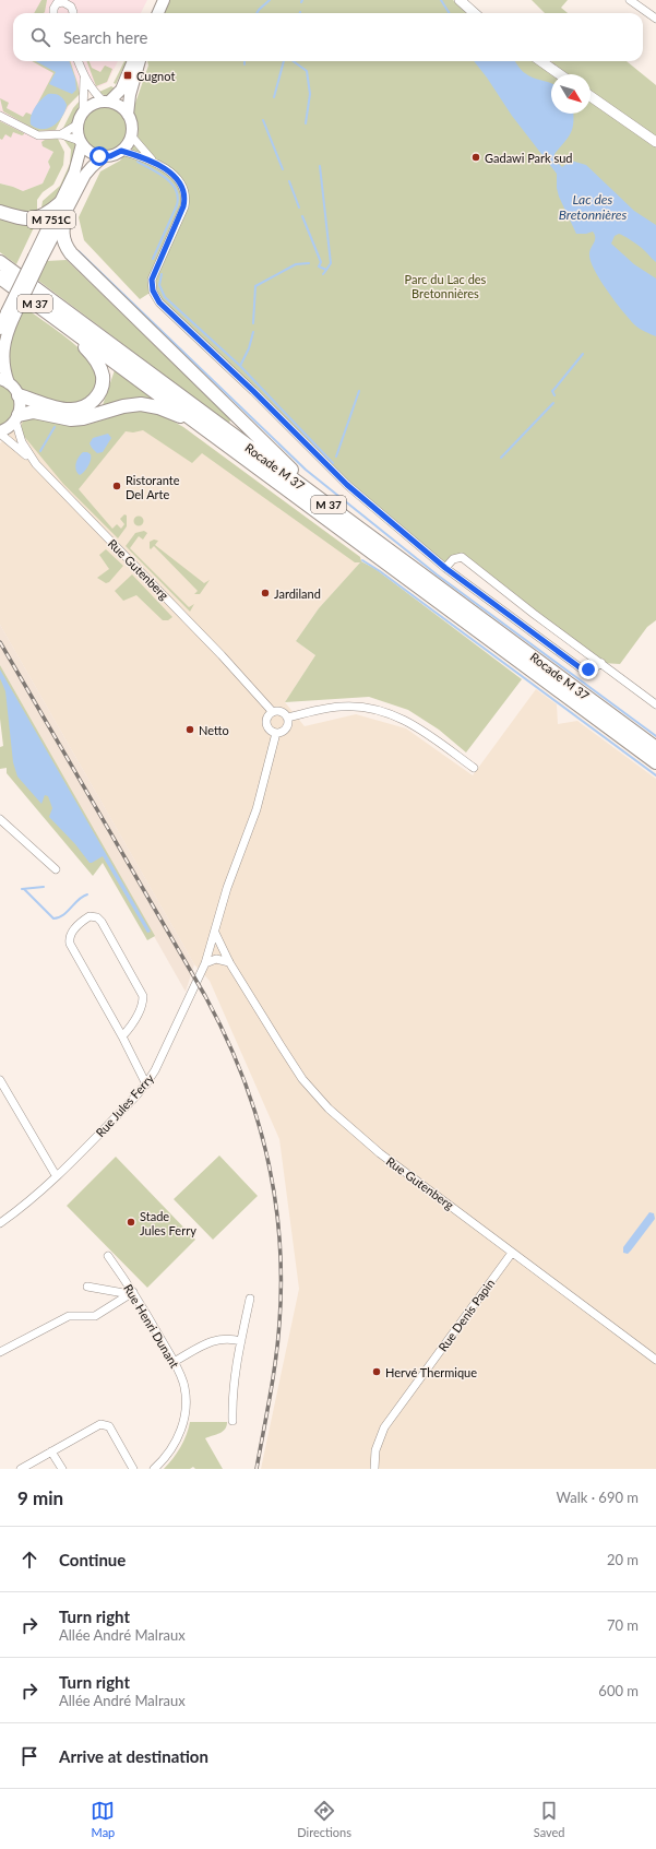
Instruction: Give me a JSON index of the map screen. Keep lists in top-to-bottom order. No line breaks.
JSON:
{"streets":{"highway":["M 37","Rocade M 37"],"main road":["M 751C"],"street":["Rue Gutenberg","Rue Jules Ferry","Rue Denis Papin","Rue Henri Dunant"]},"crossings":[["M 751C","M 37"],["M 37","Rocade M 37"],["M 37","Rue Gutenberg"],["Rue Gutenberg","Rue Jules Ferry"],["Rue Gutenberg","Rue Denis Papin"]],"water":["Lac des Bretonnières"],"parks":["Parc du Lac des Bretonnières"],"places":{"transit":["Cugnot"],"other":["Gadawi Park sud","Ristorante Del Arte","Jardiland","Netto","Stade Jules Ferry","Hervé Thermique"]},"north":"bottom right","page":{"search":"Search here","heading":["9 min","Walk · 690 m"],"list":[["Continue","20 m"],["Turn right","Allée André Malraux","70 m"],["Turn right","Allée André Malraux","600 m"],"Arrive at destination"],"nav":["Map","Directions","Saved"]}}
